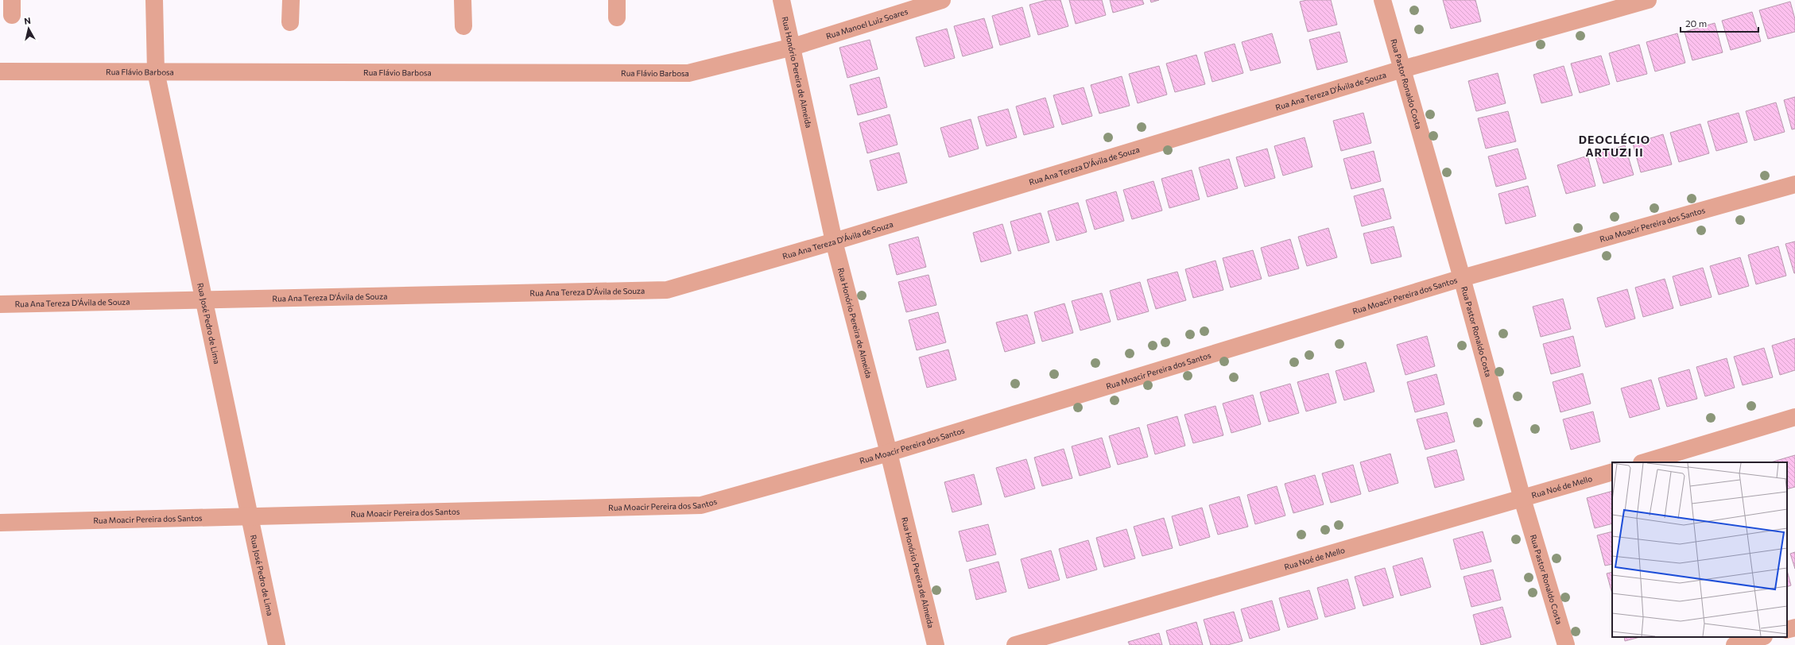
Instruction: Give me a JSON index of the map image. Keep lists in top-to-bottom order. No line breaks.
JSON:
{"streets":{"street":["Rua Manoel Luiz Soares","Rua Flávio Barbosa","Rua Honório Pereira de Almeida","Rua Pastor Ronaldo Costa","Rua Ana Tereza D'Ávila de Souza","Rua Moacir Pereira dos Santos","Rua José Pedro de Lima","Rua Noé de Mello"]},"crossings":[["Rua Manoel Luiz Soares","Rua Flávio Barbosa"],["Rua Manoel Luiz Soares","Rua Honório Pereira de Almeida"],["Rua Flávio Barbosa","Rua Honório Pereira de Almeida"],["Rua Flávio Barbosa","Rua José Pedro de Lima"],["Rua Honório Pereira de Almeida","Rua Ana Tereza D'Ávila de Souza"],["Rua Honório Pereira de Almeida","Rua Moacir Pereira dos Santos"],["Rua Pastor Ronaldo Costa","Rua Ana Tereza D'Ávila de Souza"],["Rua Pastor Ronaldo Costa","Rua Moacir Pereira dos Santos"],["Rua Pastor Ronaldo Costa","Rua Noé de Mello"],["Rua Ana Tereza D'Ávila de Souza","Rua José Pedro de Lima"],["Rua Moacir Pereira dos Santos","Rua José Pedro de Lima"]],"districts":["DEOCLÉCIO ARTUZI II"],"scale_bar":"20 m","north":"top"}
